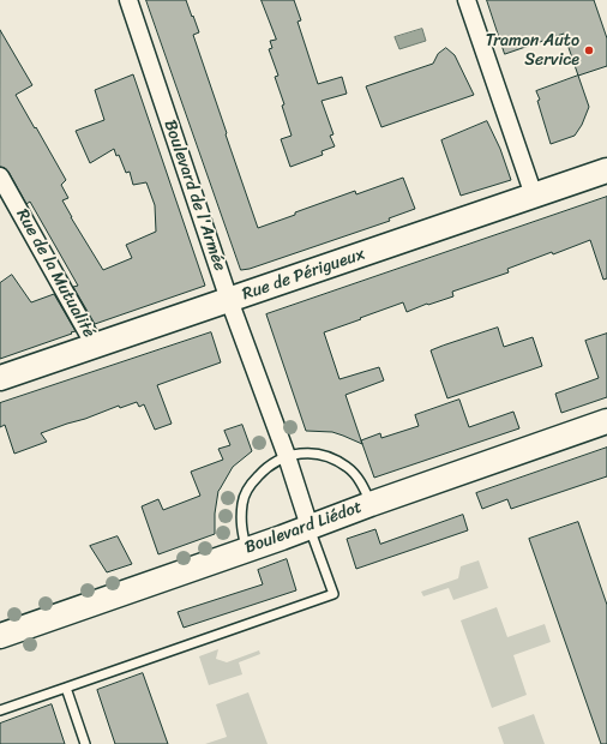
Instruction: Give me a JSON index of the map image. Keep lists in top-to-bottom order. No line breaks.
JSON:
{"streets":{"main road":["Rue de Périgueux","Boulevard Liédot"],"street":["Boulevard de l'Armée","Rue de la Mutualité"]},"crossings":[["Boulevard de l'Armée","Rue de Périgueux"],["Boulevard de l'Armée","Boulevard Liédot"],["Rue de la Mutualité","Rue de Périgueux"]],"places":["Tramon Auto Service"]}
